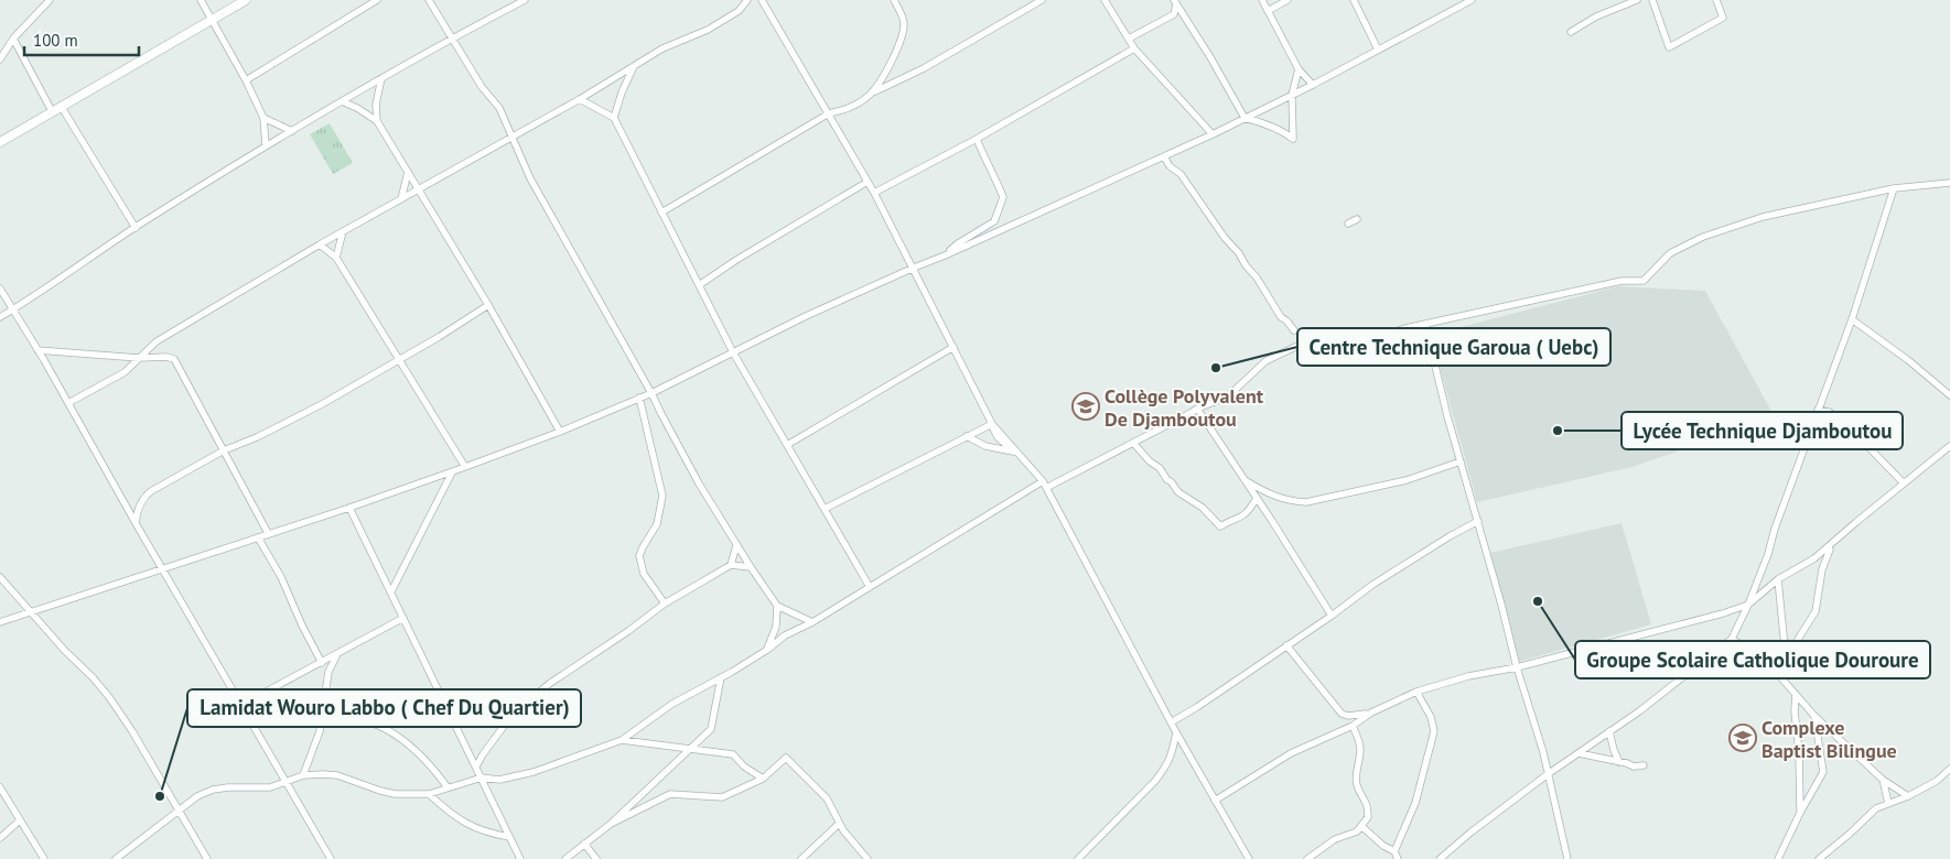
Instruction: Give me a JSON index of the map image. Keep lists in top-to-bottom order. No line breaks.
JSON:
{"places":{"other":["Centre Technique Garoua ( Uebc)","Lycée Technique Djamboutou","Groupe Scolaire Catholique Douroure","Lamidat Wouro Labbo ( Chef Du Quartier)"],"school or university":["Collège Polyvalent De Djamboutou","Complexe Baptist Bilingue"]},"scale_bar":"100 m"}
